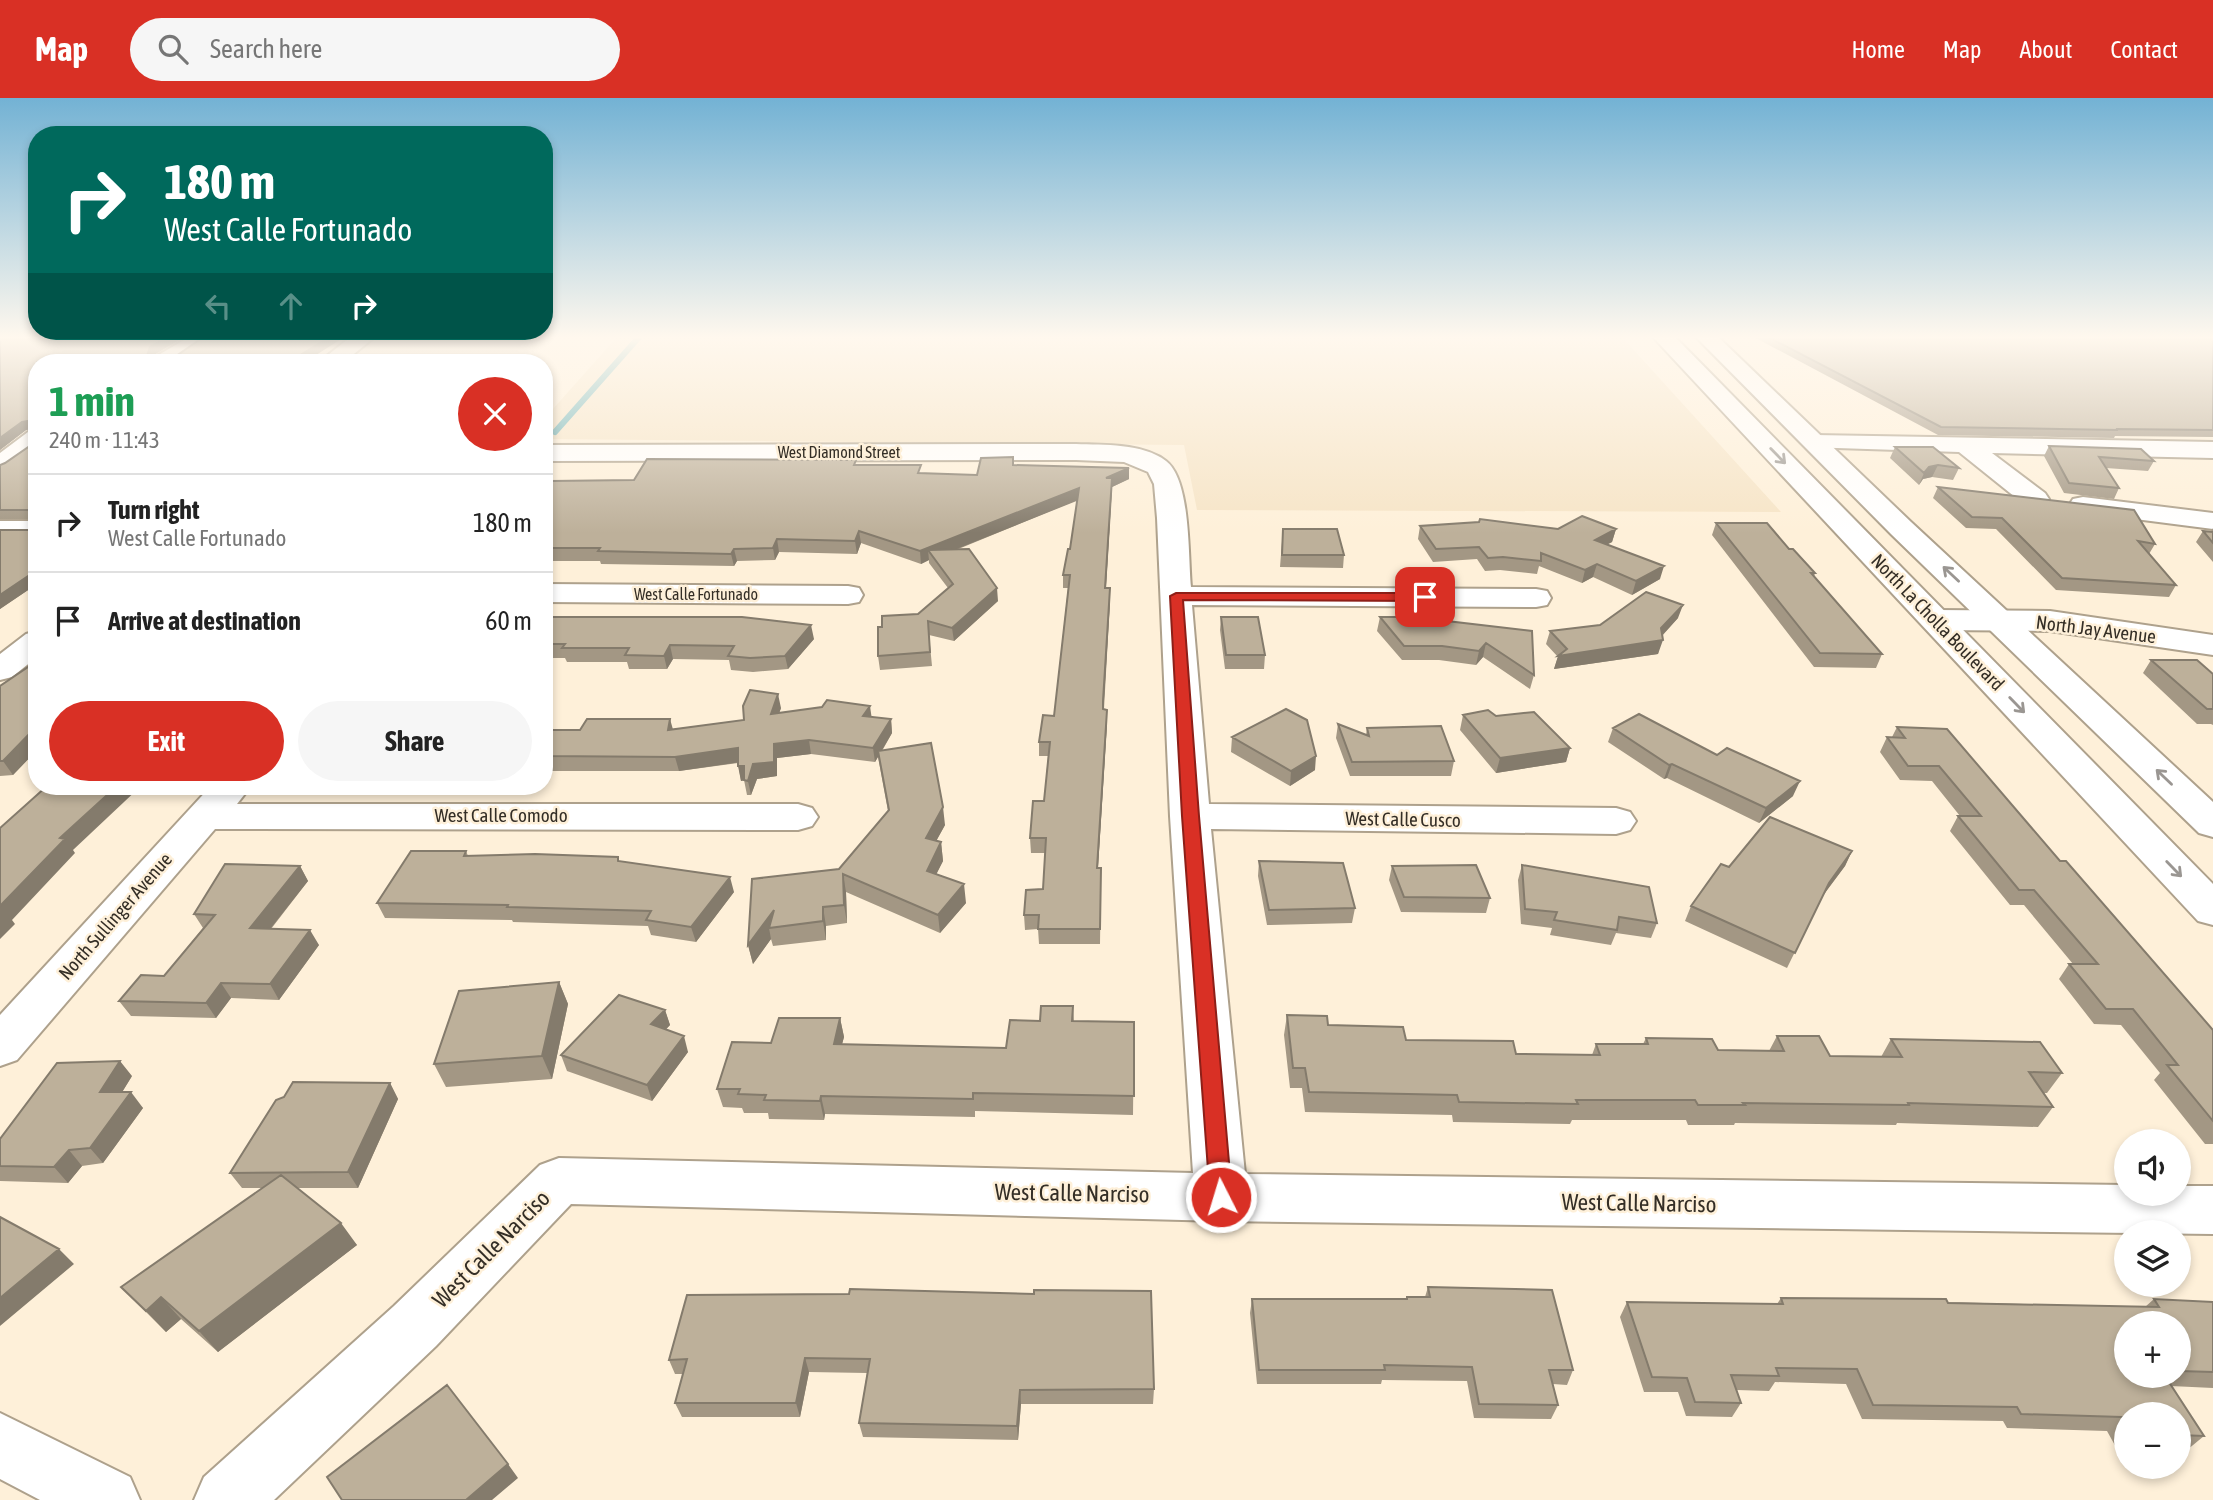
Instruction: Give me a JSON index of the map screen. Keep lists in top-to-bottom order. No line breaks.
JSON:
{"streets":{"street":["West Diamond Street","West Calle Fortunado","North La Cholla Boulevard","North Jay Avenue","West Calle Comodo","West Calle Cusco","North Sullinger Avenue","West Calle Narciso"]},"crossings":[["North La Cholla Boulevard","North Jay Avenue"],["West Calle Comodo","North Sullinger Avenue"]],"page":{"header":"Map","search":"Search here","nav":["Home","Map","About","Contact"],"turn":["180 m","West Calle Fortunado"],"heading":["1 min","240 m · 11:43"],"list":[{"name":"Turn right","note":"West Calle Fortunado","value":"180 m"},{"name":"Arrive at destination","value":"60 m"}],"buttons":["Exit","Share"],"map_buttons":["+","−"]}}
